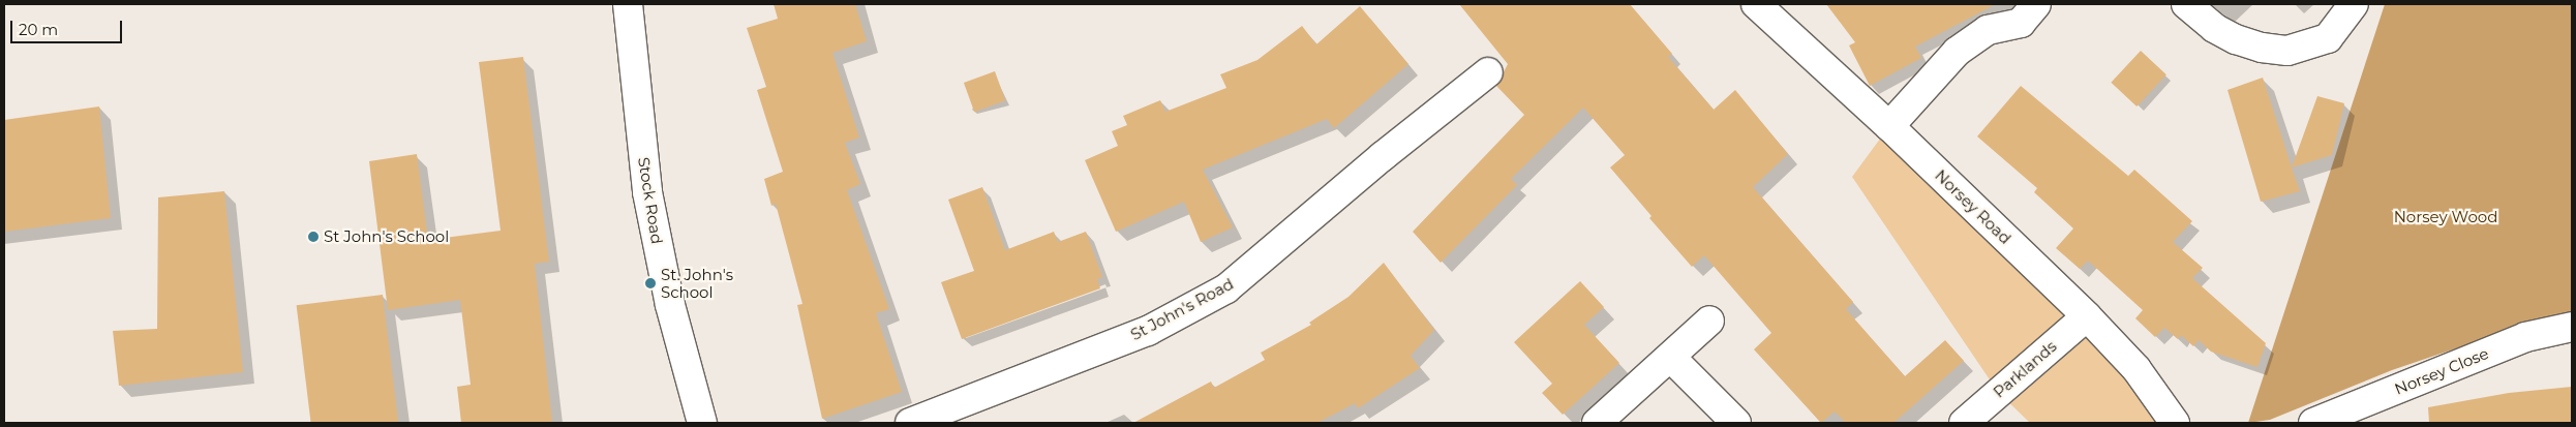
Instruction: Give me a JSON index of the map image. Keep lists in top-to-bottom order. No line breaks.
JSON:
{"streets":{"street":["Stock Road","Norsey Road","St John's Road","Parklands","Norsey Close"]},"crossings":[["Norsey Road","Parklands"]],"parks":["Norsey Wood"],"places":["St John's School","St. John's School"],"scale_bar":"20 m"}
